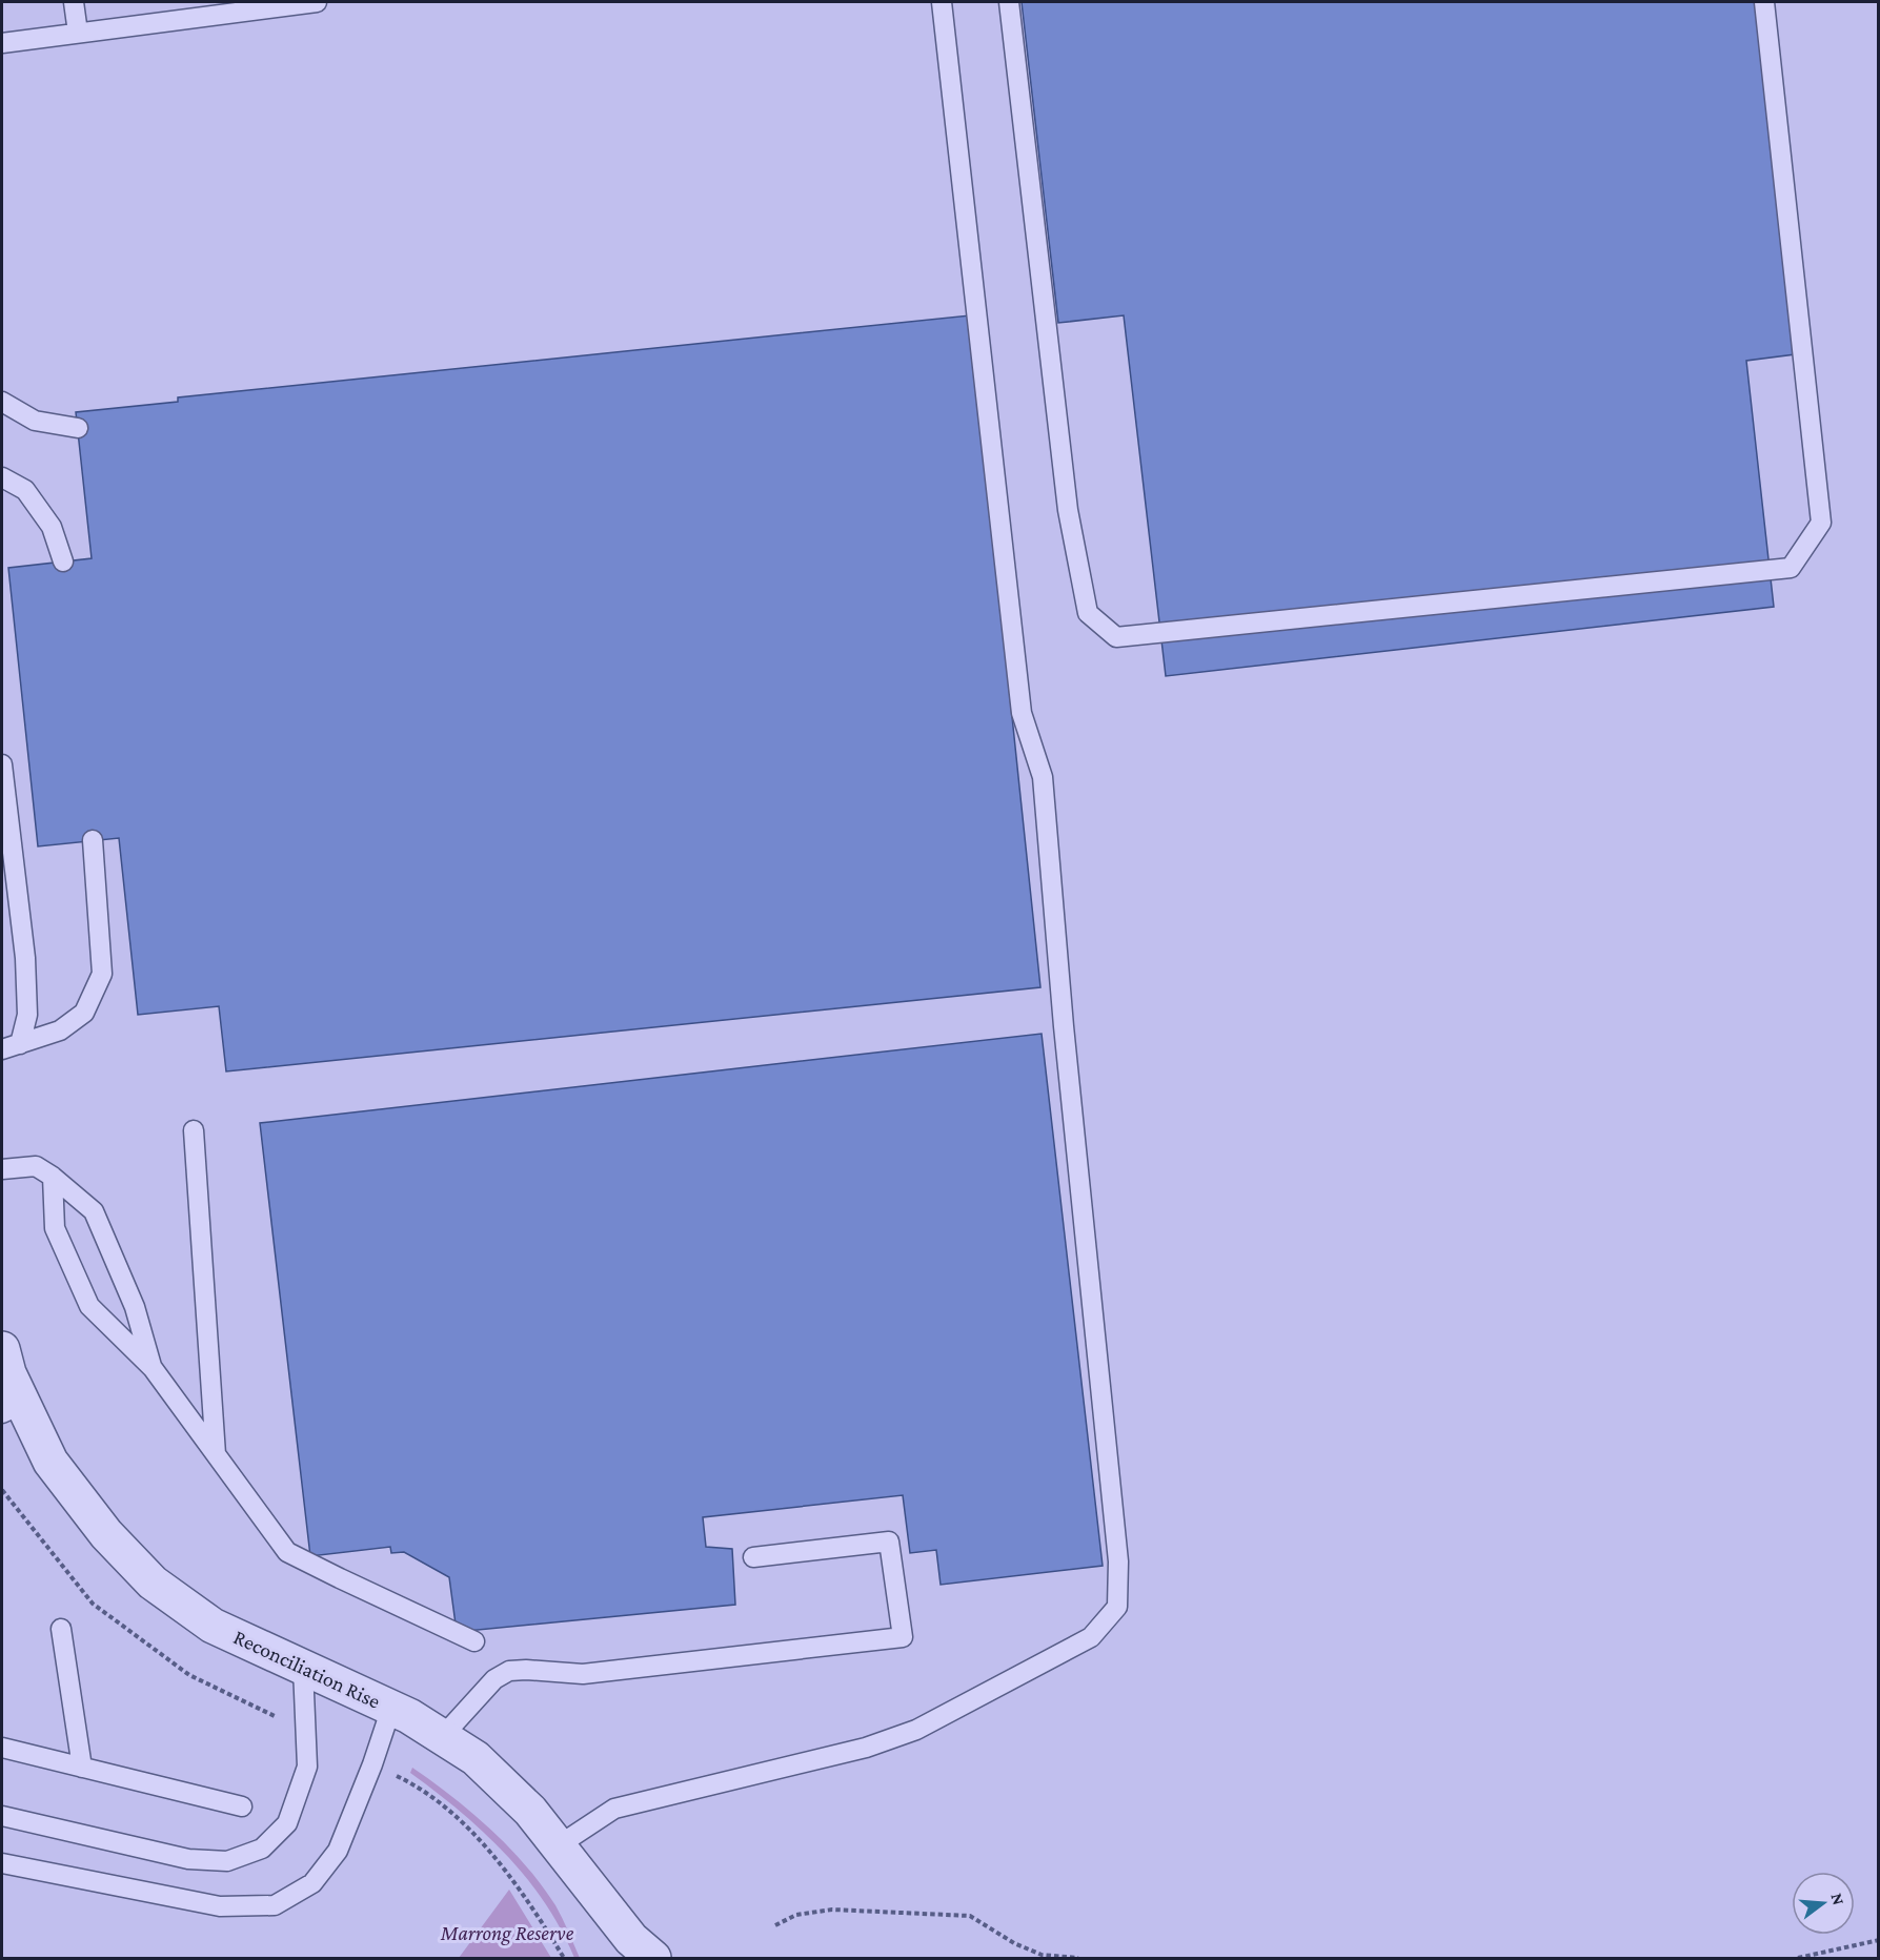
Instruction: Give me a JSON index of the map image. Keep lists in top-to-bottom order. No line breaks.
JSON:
{"streets":{"street":["Reconciliation Rise"]},"parks":["Marrong Reserve"],"north":"right"}
